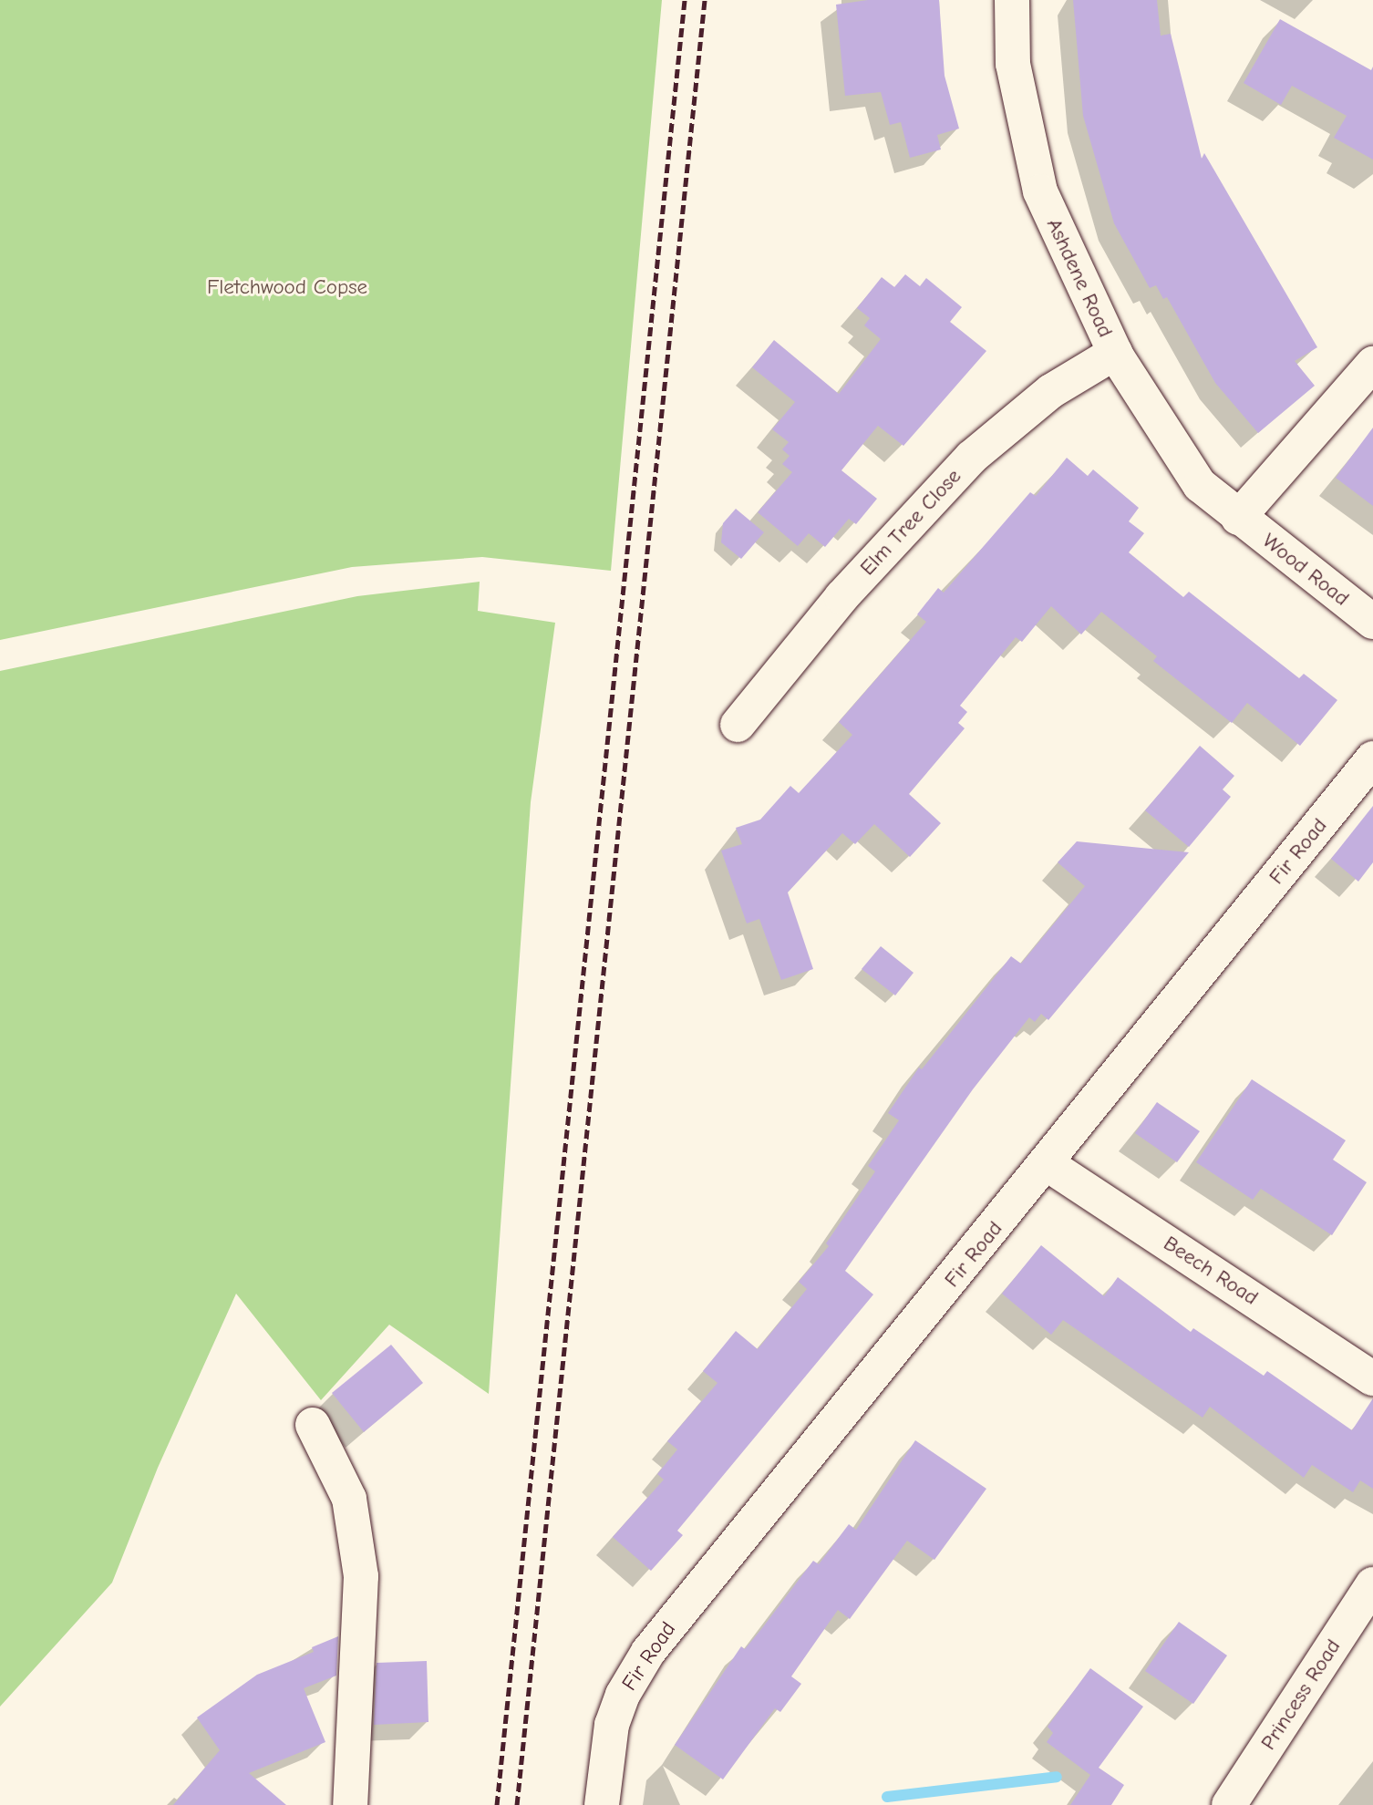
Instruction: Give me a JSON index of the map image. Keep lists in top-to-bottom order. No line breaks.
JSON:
{"streets":{"street":["Ashdene Road","Elm Tree Close","Wood Road","Fir Road","Beech Road","Princess Road"]},"crossings":[["Ashdene Road","Elm Tree Close"],["Ashdene Road","Wood Road"],["Fir Road","Beech Road"]],"parks":["Fletchwood Copse"]}
